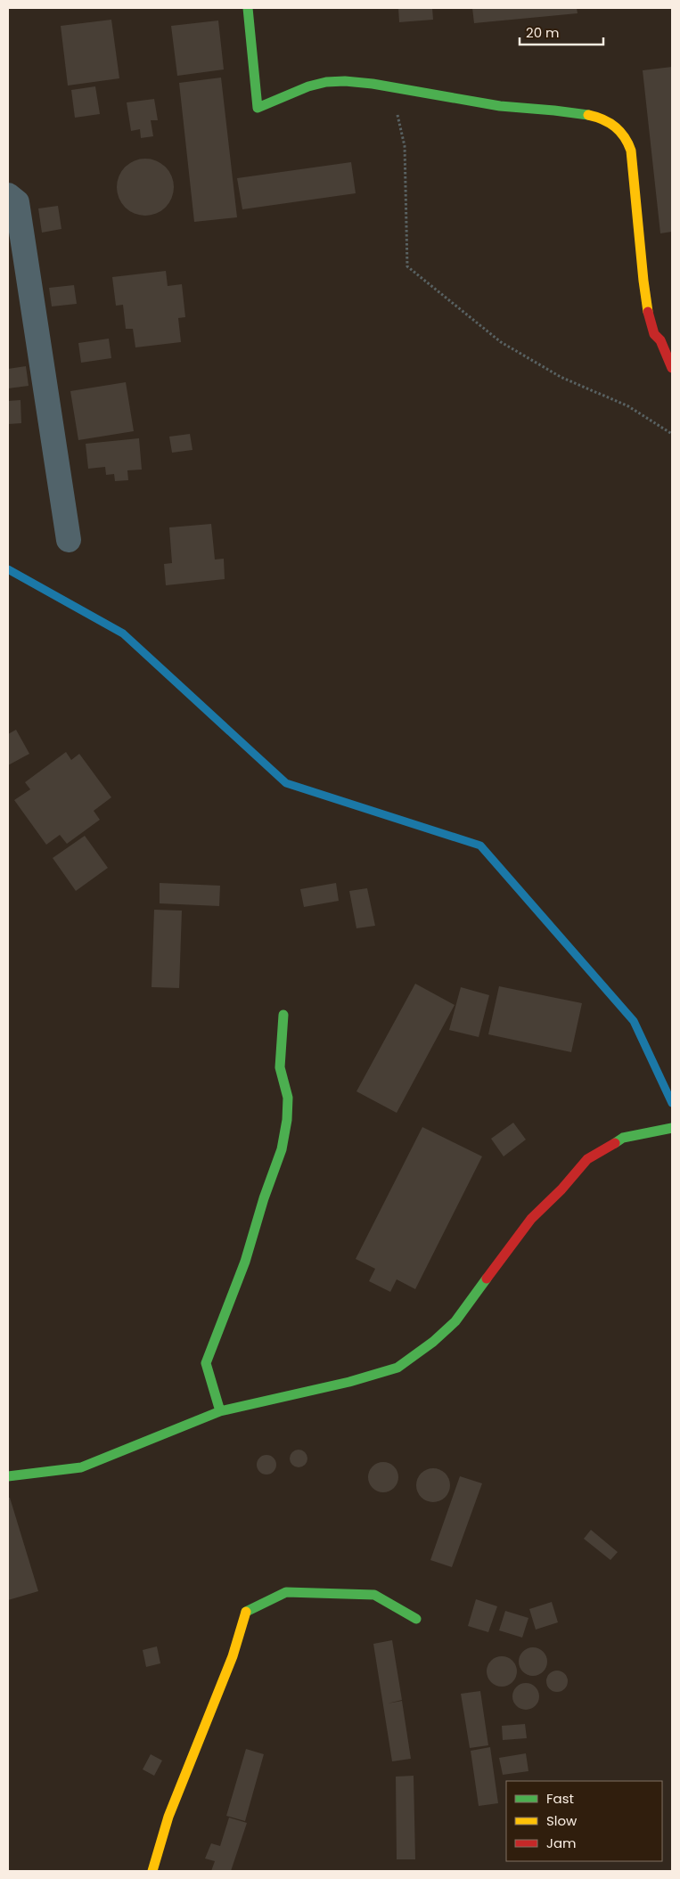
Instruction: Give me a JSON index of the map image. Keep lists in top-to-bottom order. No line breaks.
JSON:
{"legend":["Fast","Slow","Jam"],"scale_bar":"20 m"}
